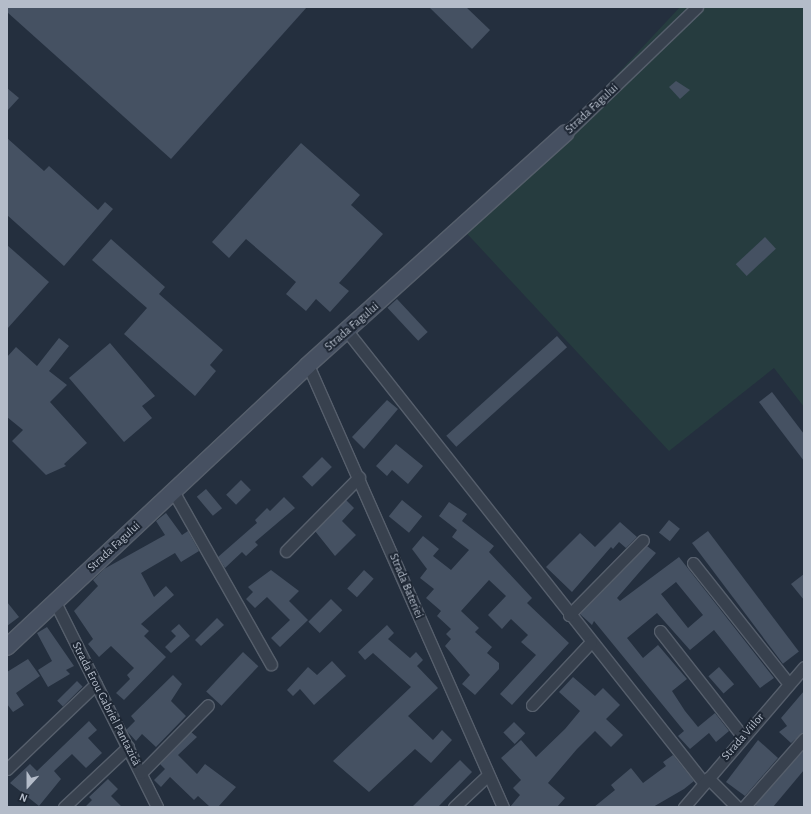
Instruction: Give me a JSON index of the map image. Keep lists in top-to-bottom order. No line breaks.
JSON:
{"streets":{"street":["Strada Fagului","Strada Bateriei","Strada Erou Gabriel Pantazică","Strada Viilor"]},"crossings":[["Strada Fagului","Strada Bateriei"],["Strada Fagului","Strada Erou Gabriel Pantazică"]],"north":"bottom"}
